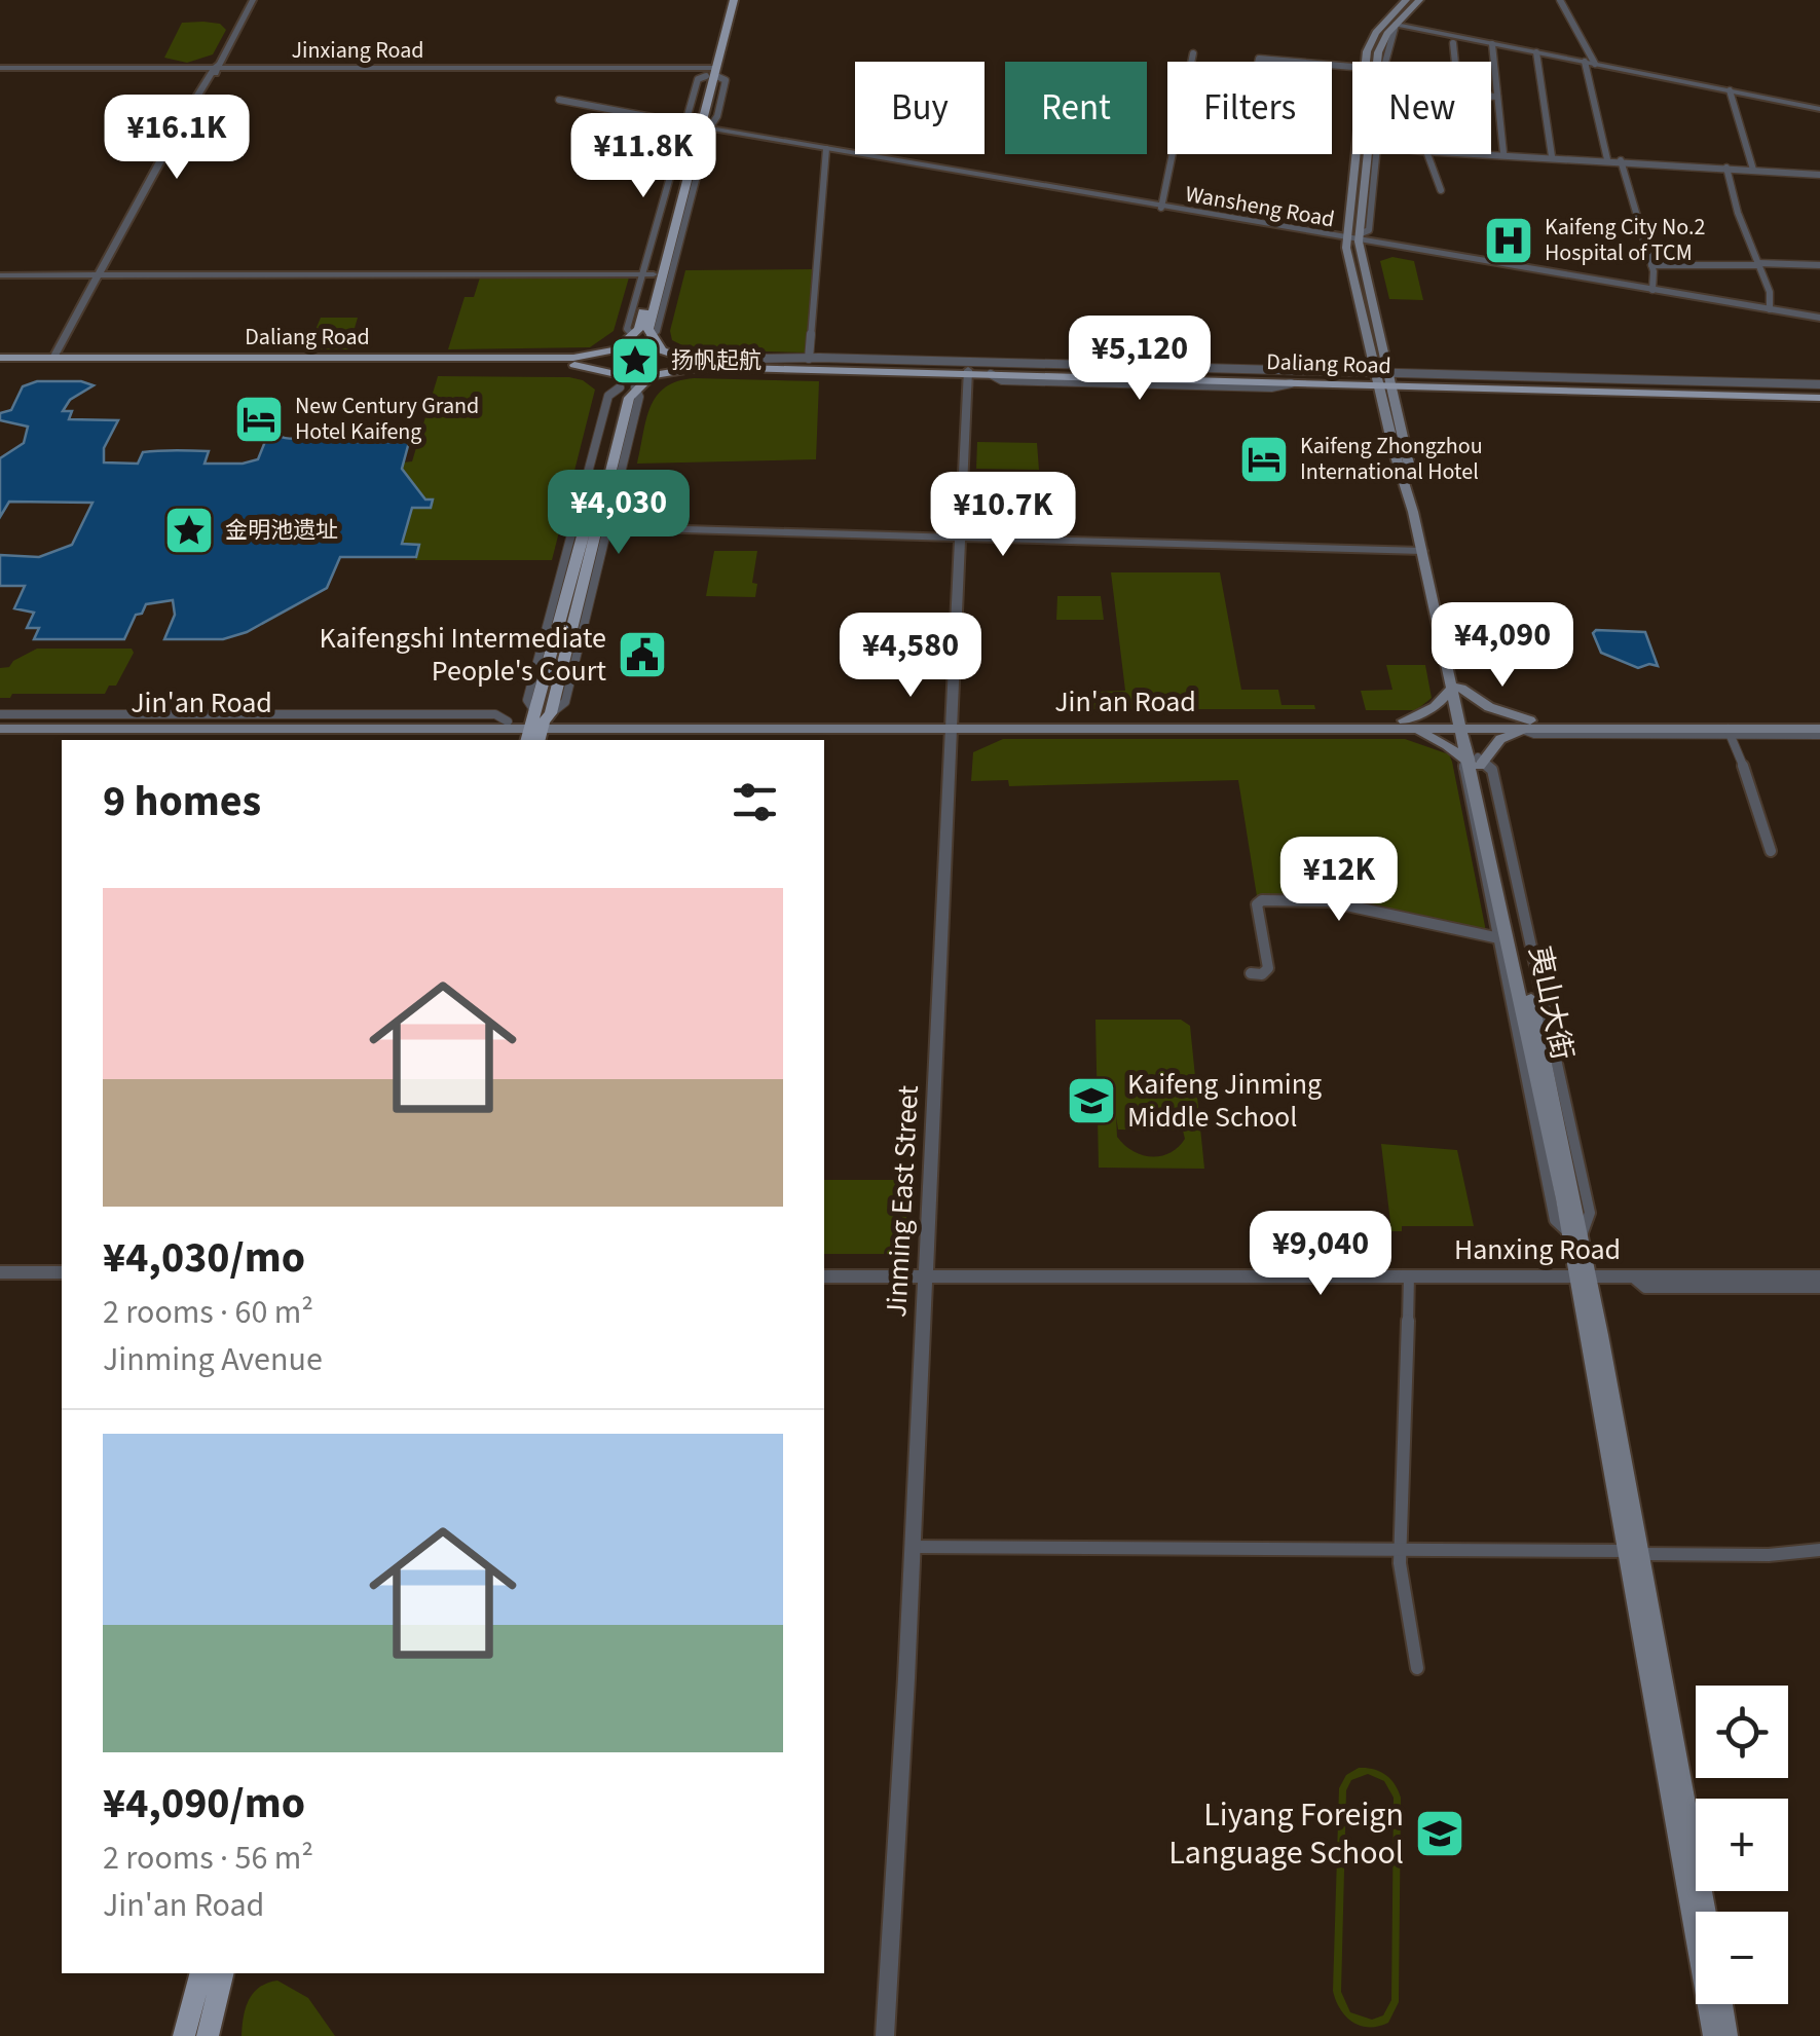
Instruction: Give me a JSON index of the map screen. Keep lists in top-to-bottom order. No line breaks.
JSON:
{"streets":{"main road":["Daliang Road","Jin'an Road","夷山大街"],"street":["Jinxiang Road","Wansheng Road","Jinming East Street","Hanxing Road"]},"crossings":[["Wansheng Road","夷山大街"],["Daliang Road","夷山大街"],["Daliang Road","Jinming East Street"],["Jin'an Road","夷山大街"],["Jin'an Road","Jinming East Street"],["夷山大街","Hanxing Road"],["Jinming East Street","Hanxing Road"]],"places":{"hospital":["Kaifeng City No.2 Hospital of TCM"],"place":["扬帆起航","金明池遗址"],"hotel":["New Century Grand Hotel Kaifeng","Kaifeng Zhongzhou International Hotel"],"public building":["Kaifengshi Intermediate People's Court"],"school or university":["Kaifeng Jinming Middle School","Liyang Foreign Language School"]},"page":{"chip":["Buy","Rent","Filters","New"],"price":["¥16.1K","¥11.8K","¥5,120","¥4,030","¥10.7K","¥4,090","¥4,580","¥12K","¥9,040"],"heading":"9 homes","list":[{"name":"¥4,030/mo","note":"2 rooms · 60 m² · Jinming Avenue"},{"name":"¥4,090/mo","note":"2 rooms · 56 m² · Jin'an Road"}],"map_buttons":["+","−"]}}
